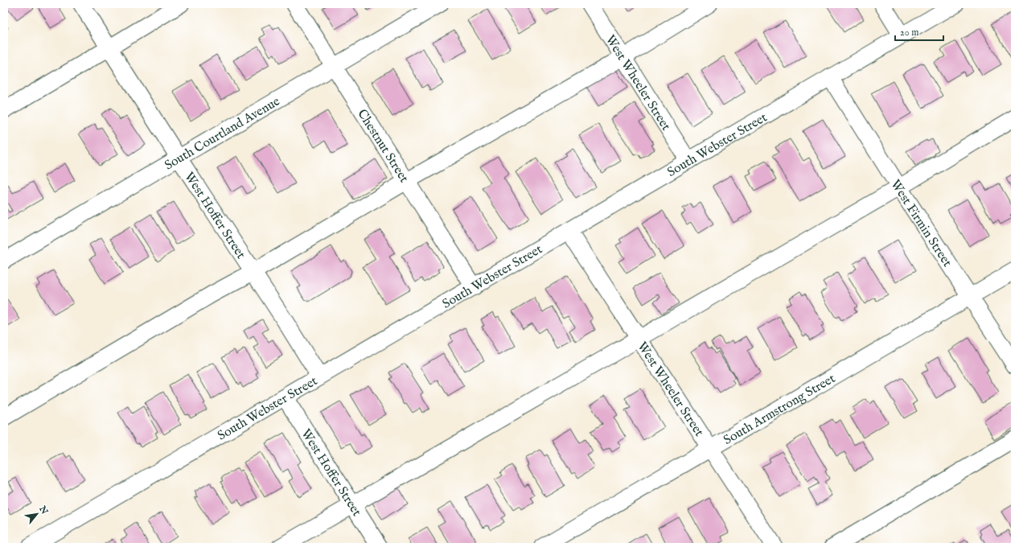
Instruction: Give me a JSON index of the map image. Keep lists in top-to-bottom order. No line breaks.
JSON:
{"streets":{"street":["West Wheeler Street","South Courtland Avenue","South Webster Street","Chestnut Street","West Hoffer Street","West Firmin Street","South Armstrong Street"]},"crossings":[["West Wheeler Street","South Webster Street"],["West Wheeler Street","South Armstrong Street"],["South Courtland Avenue","Chestnut Street"],["South Courtland Avenue","West Hoffer Street"],["South Webster Street","Chestnut Street"],["South Webster Street","West Hoffer Street"],["South Webster Street","West Firmin Street"],["West Firmin Street","South Armstrong Street"]],"scale_bar":"20 m","north":"top right"}
